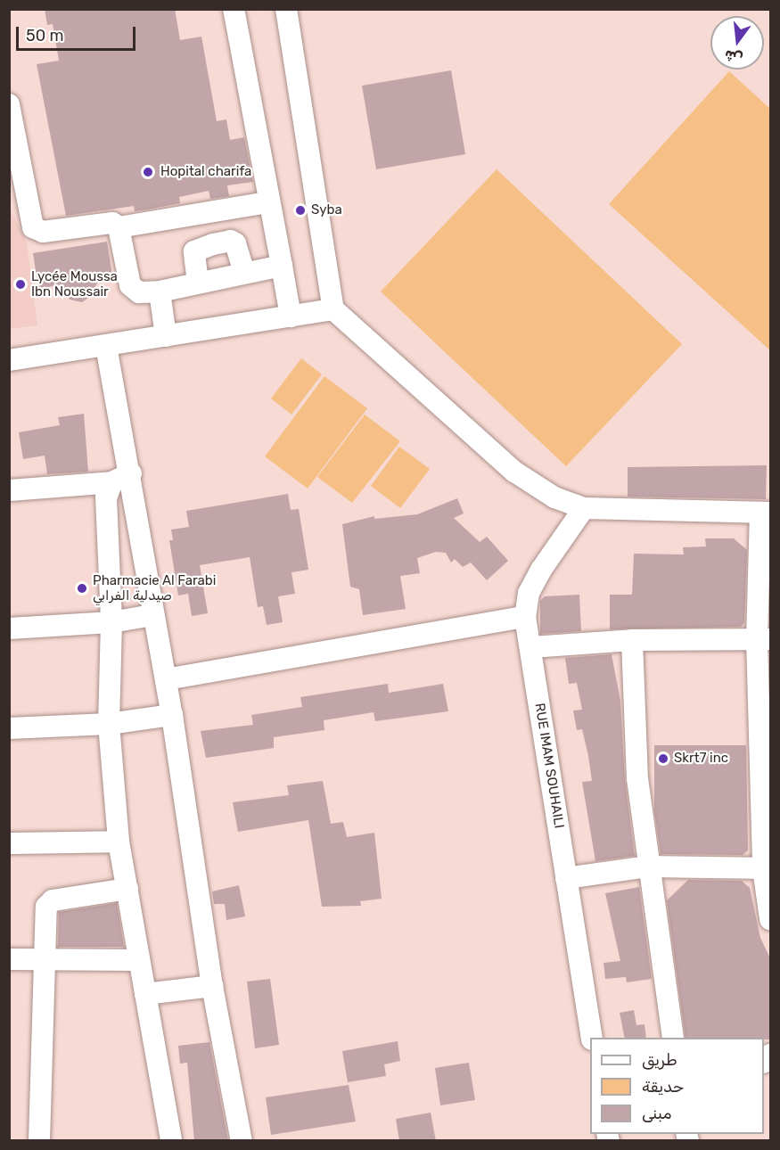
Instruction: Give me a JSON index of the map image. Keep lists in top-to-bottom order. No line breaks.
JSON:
{"streets":{"street":["RUE IMAM SOUHAILI"]},"places":["Hopital charifa","Syba","Lycée Moussa Ibn Noussair","Pharmacie Al Farabi صيدلية الفرابي","Skrt7 inc"],"legend":["طريق","حديقة","مبنى"],"scale_bar":"50 m","north":"bottom"}
